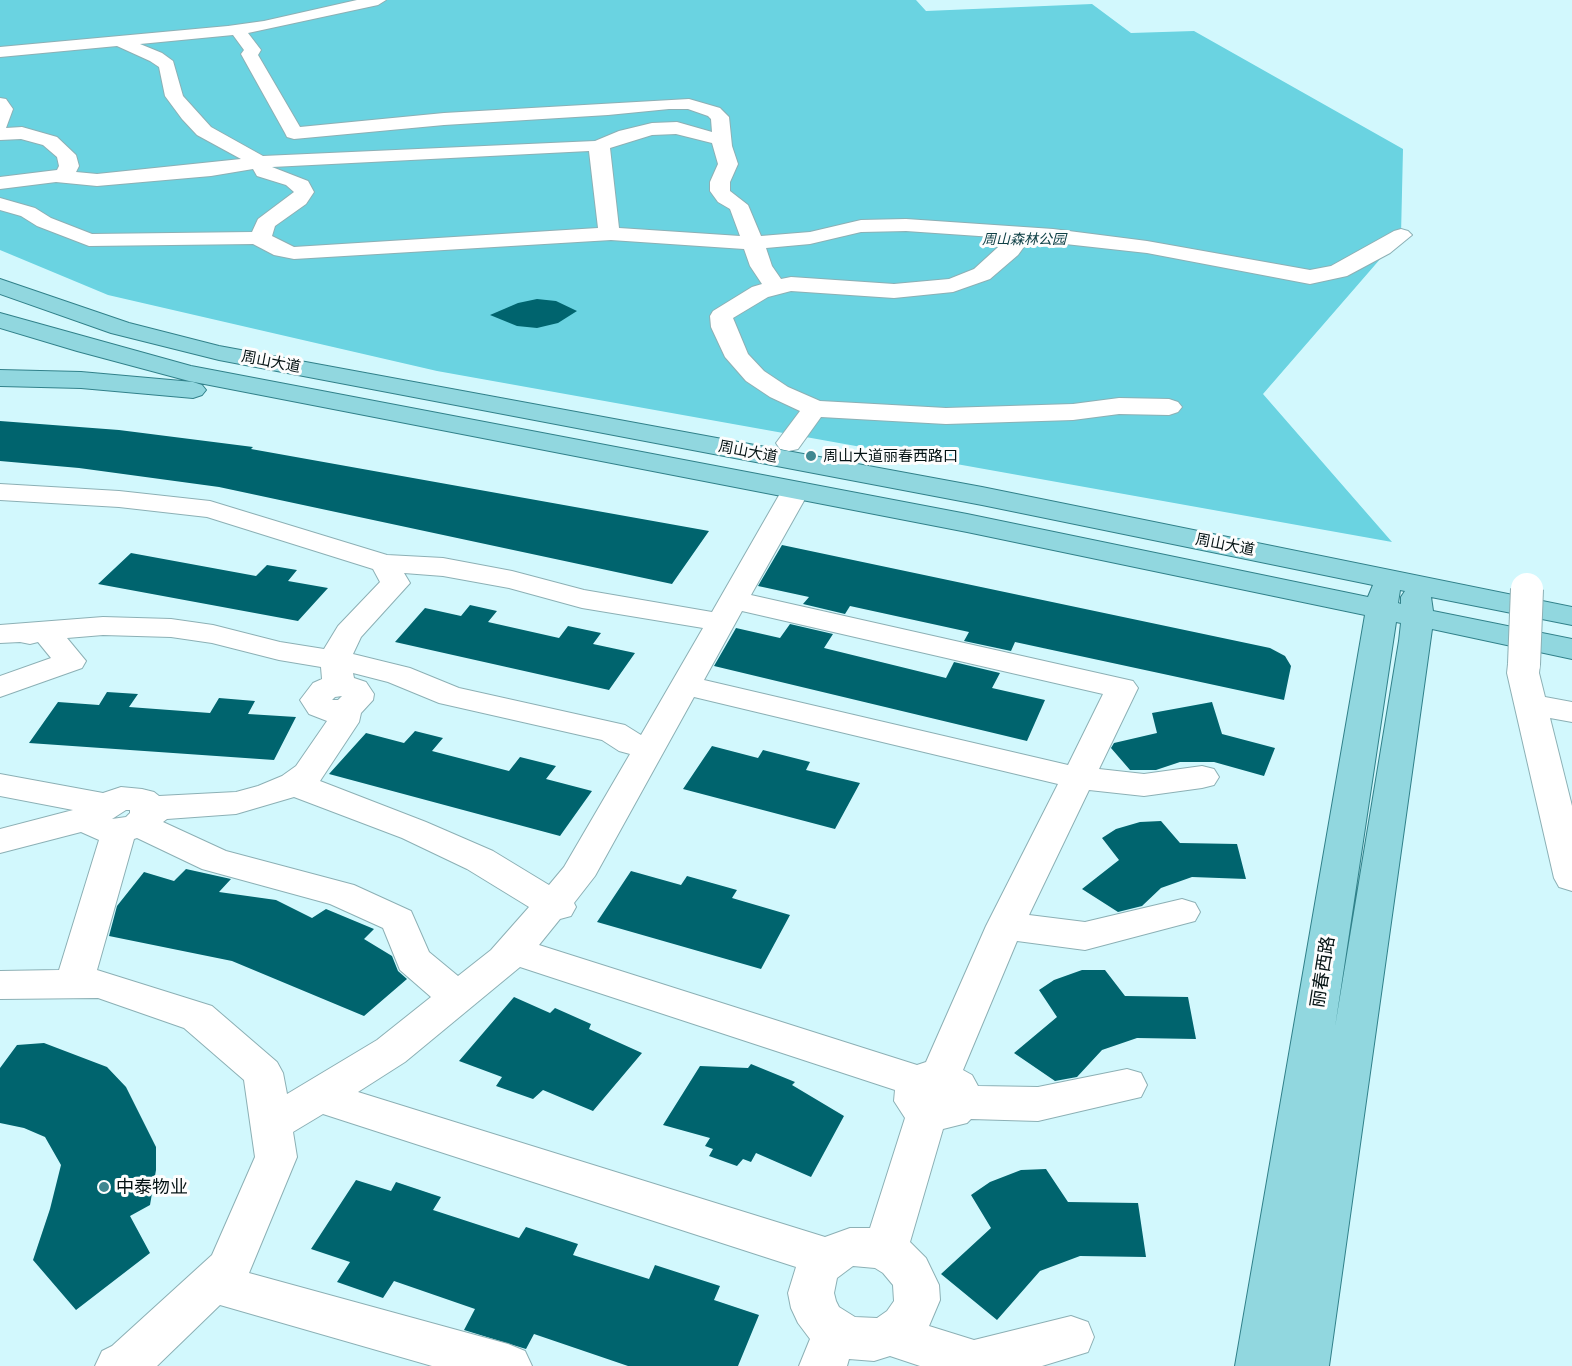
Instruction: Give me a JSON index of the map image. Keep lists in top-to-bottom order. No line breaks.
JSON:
{"streets":{"main road":["周山大道","丽春西路"]},"crossings":[["周山大道","丽春西路"]],"parks":["周山森林公园"],"places":["周山大道丽春西路口","中泰物业"]}
